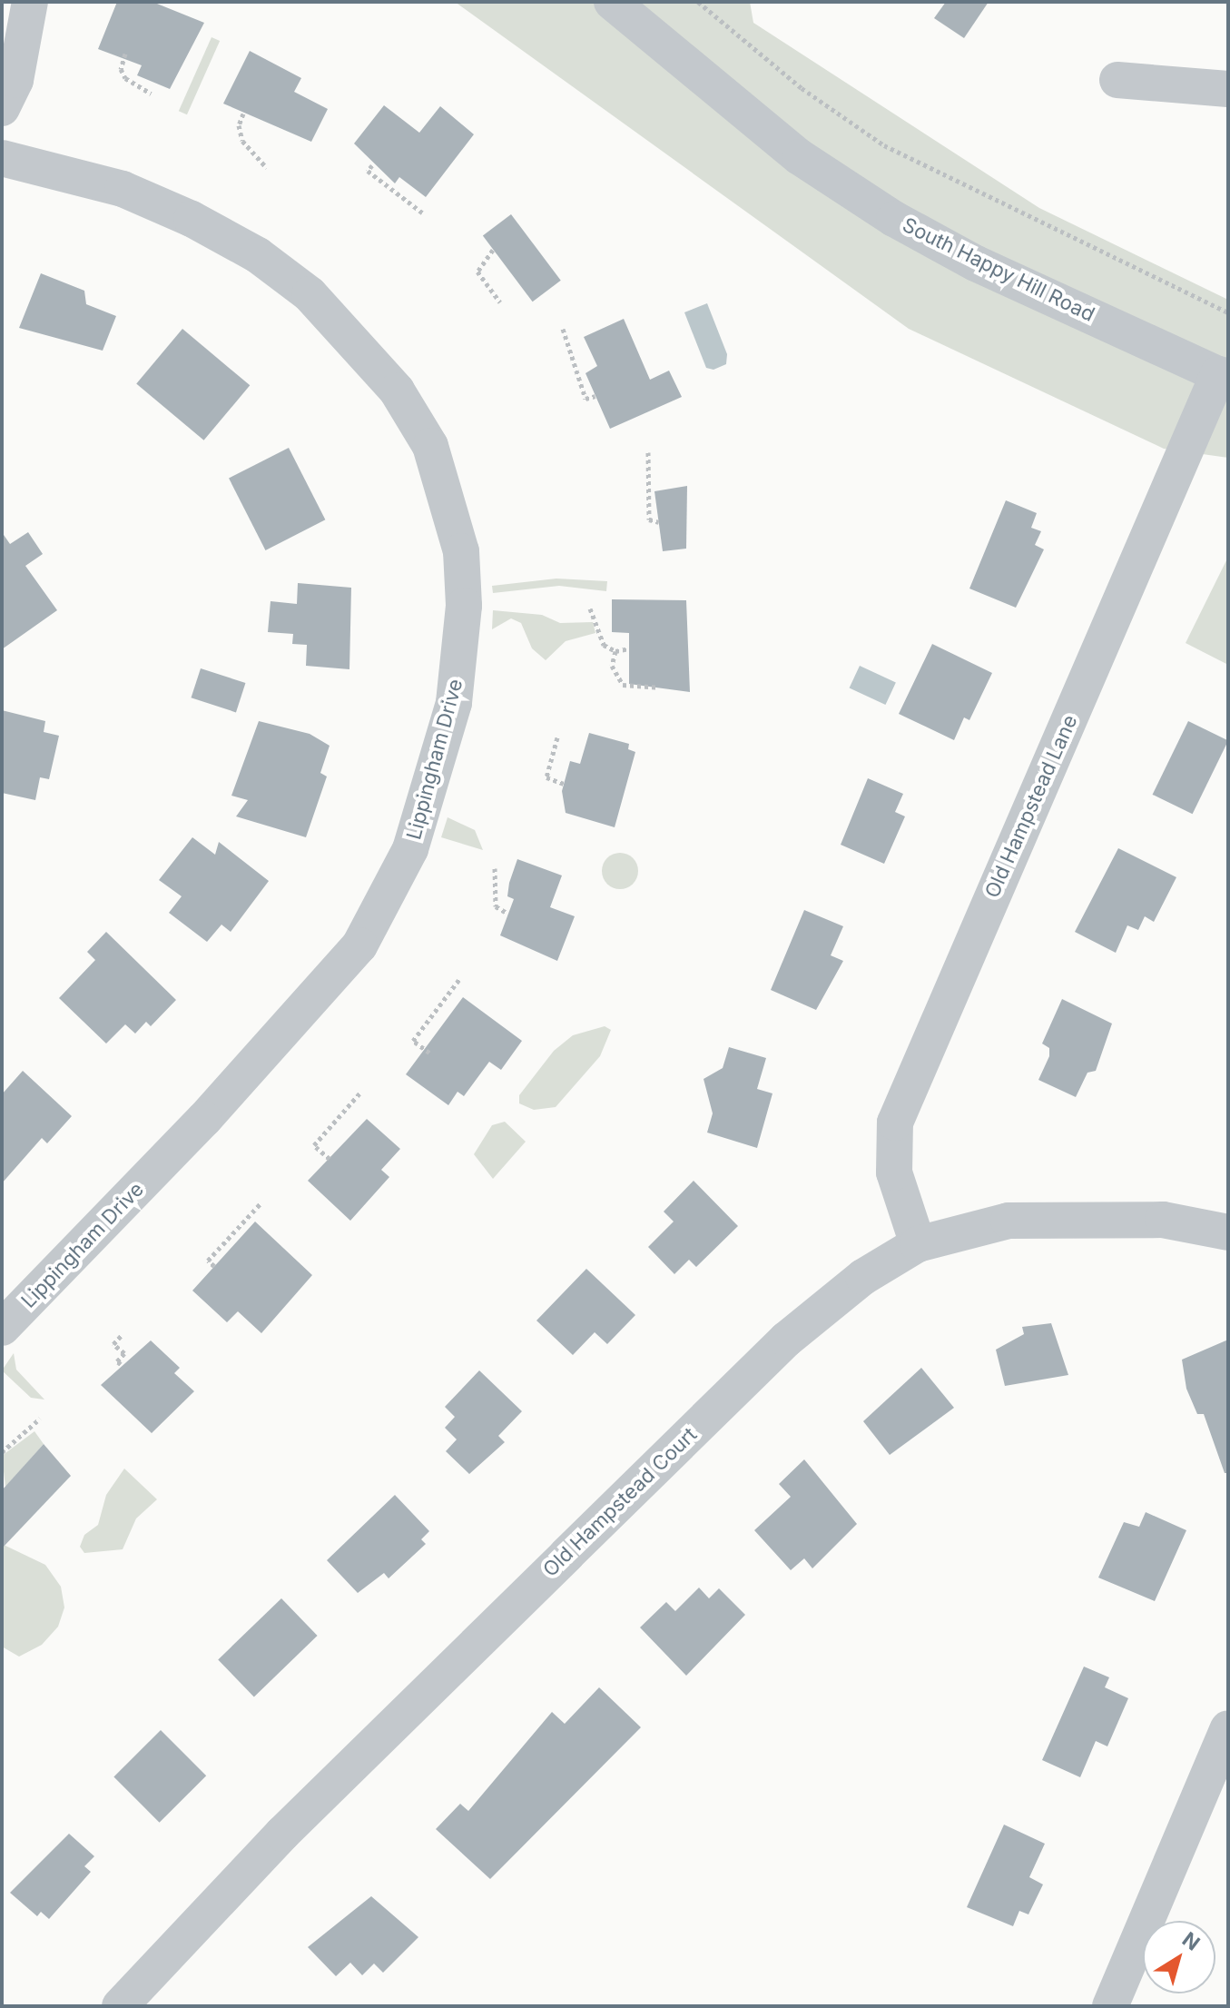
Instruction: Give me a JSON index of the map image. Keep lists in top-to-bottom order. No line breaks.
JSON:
{"streets":{"street":["South Happy Hill Road","Lippingham Drive","Old Hampstead Lane","Old Hampstead Court"]},"crossings":[["South Happy Hill Road","Old Hampstead Lane"],["Old Hampstead Lane","Old Hampstead Court"]],"north":"top right"}
